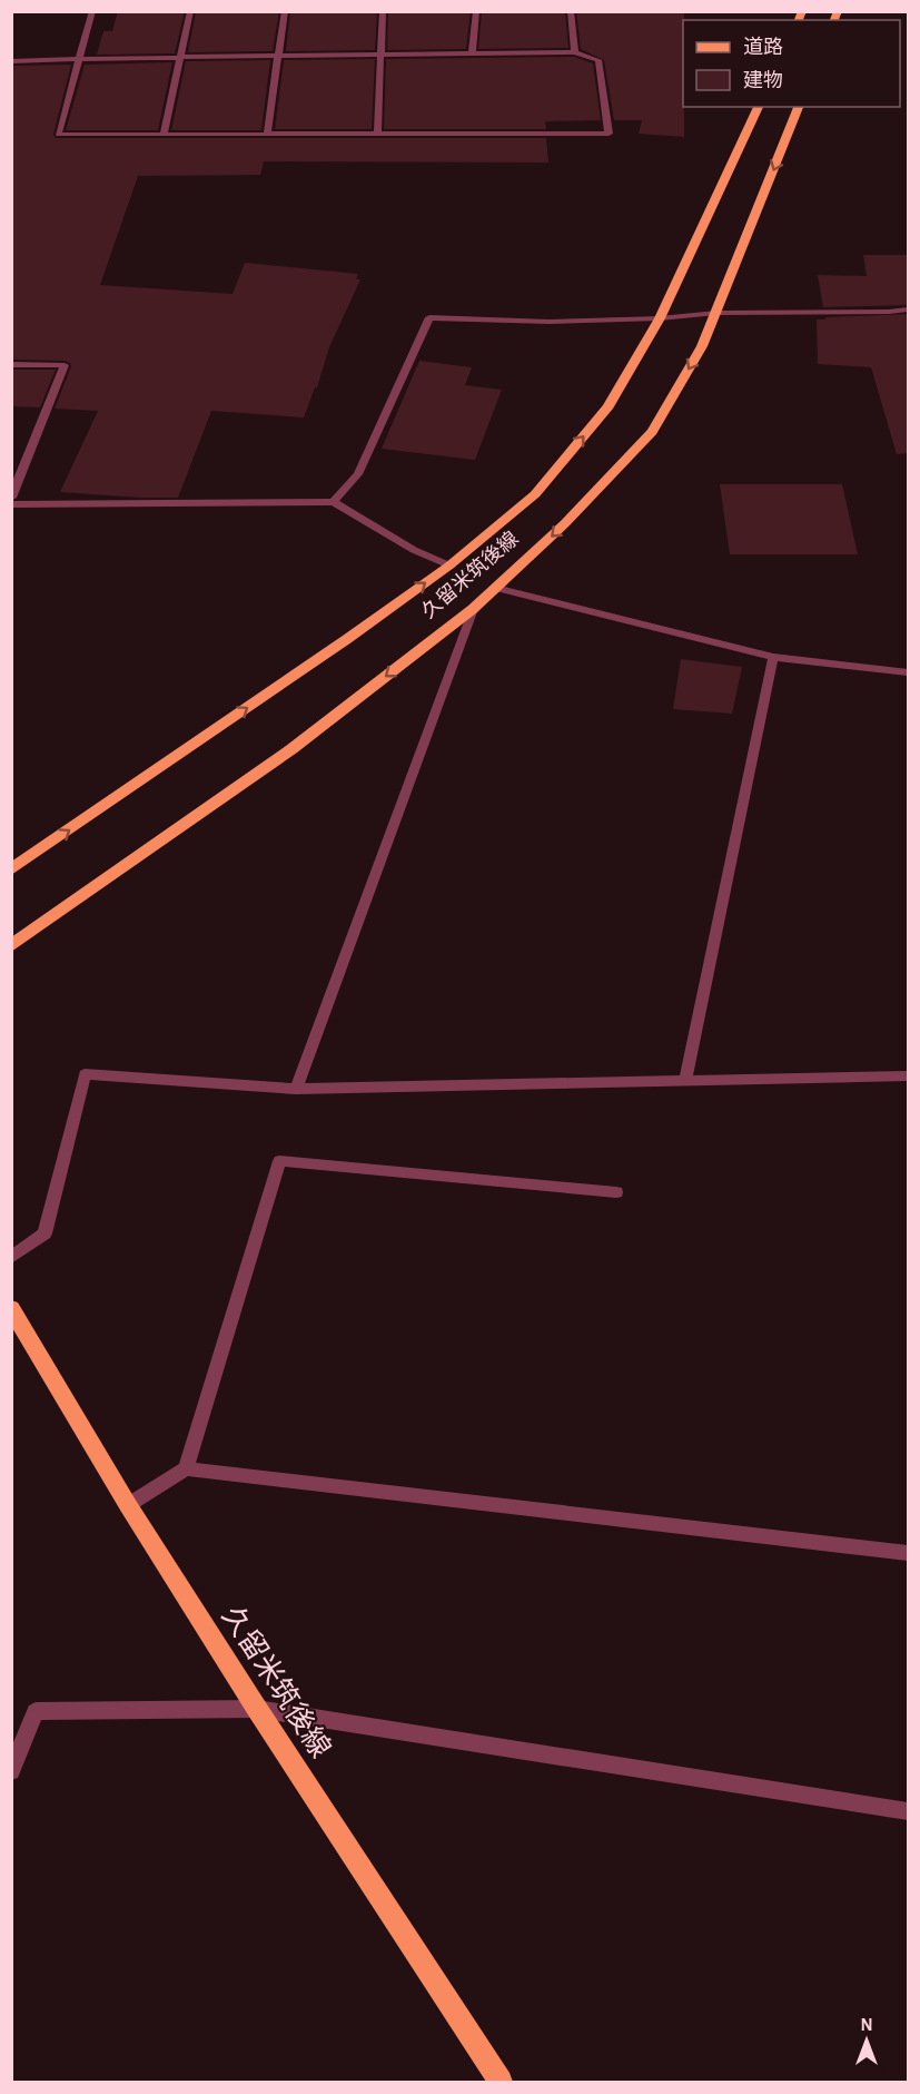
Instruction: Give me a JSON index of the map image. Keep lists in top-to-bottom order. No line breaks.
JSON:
{"streets":{"main road":["久留米筑後線"]},"legend":["道路","建物"],"north":"top"}
